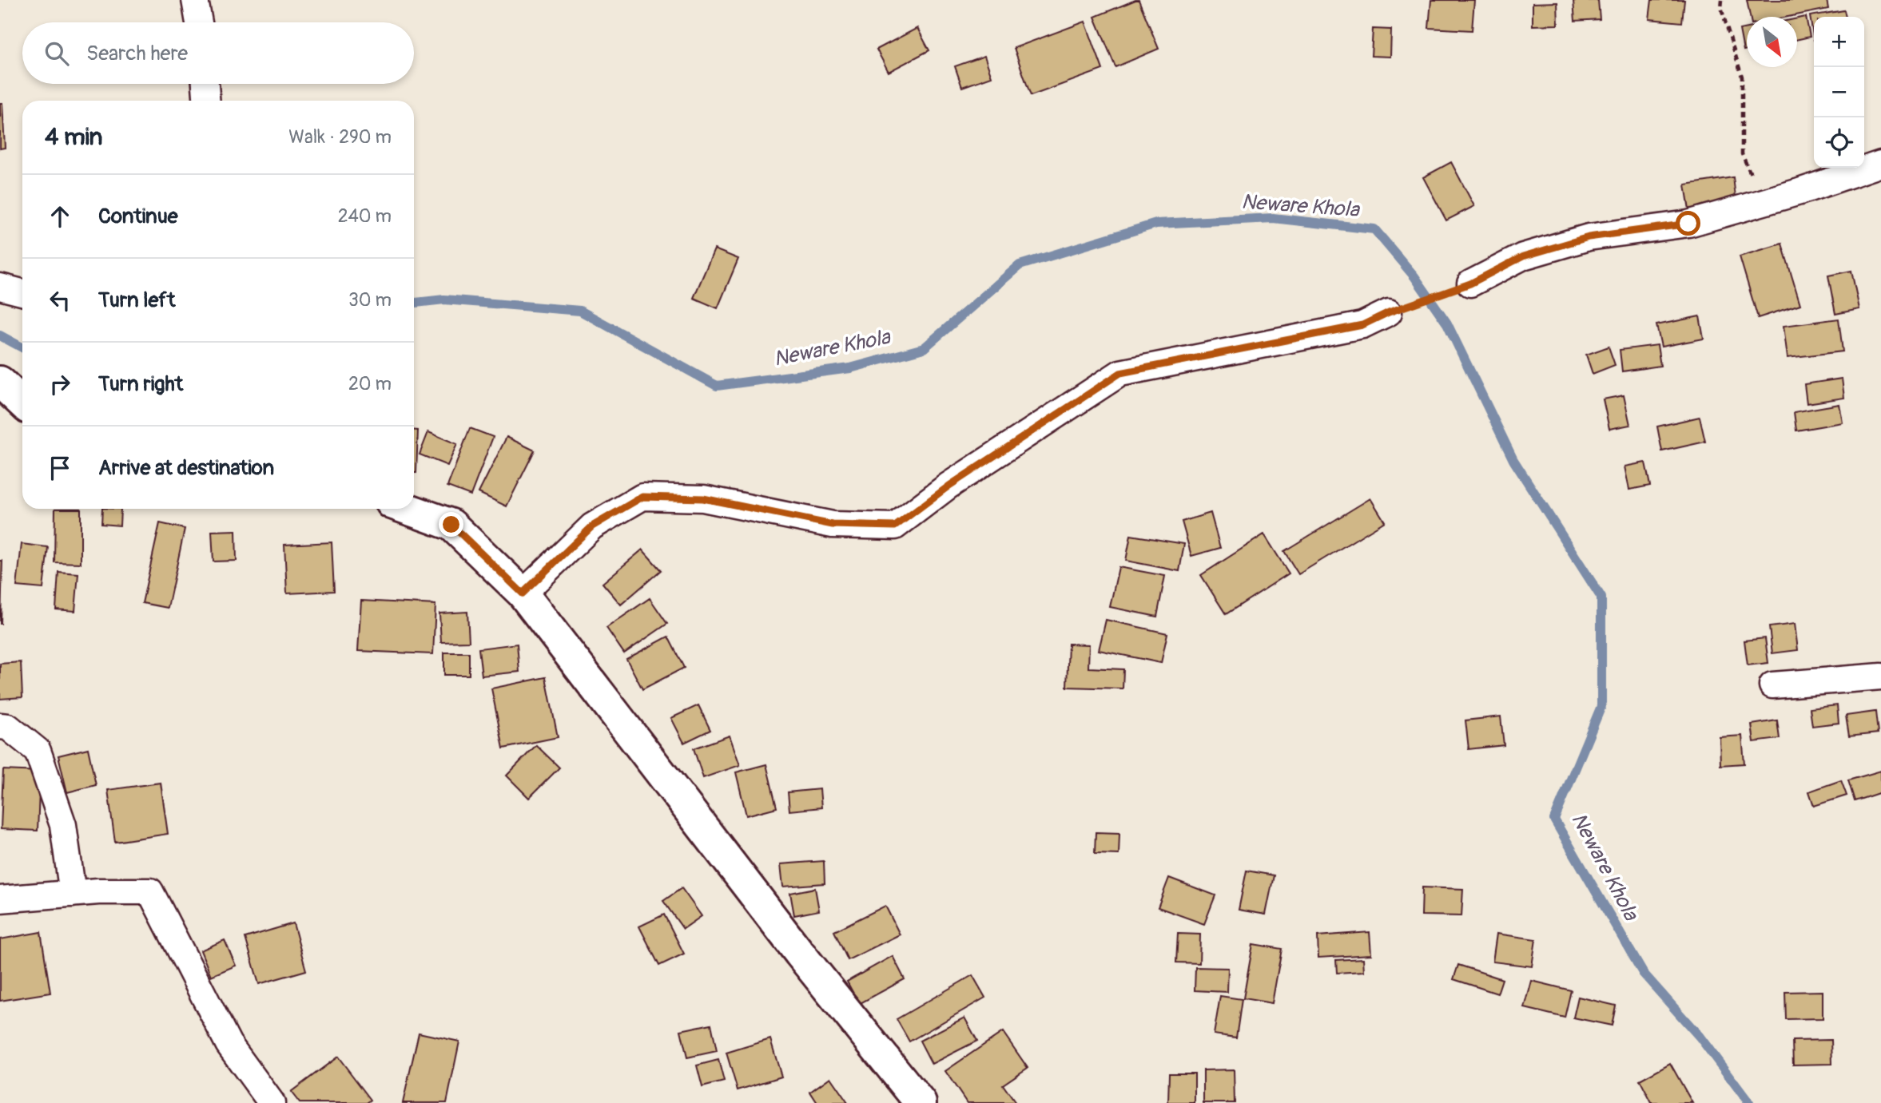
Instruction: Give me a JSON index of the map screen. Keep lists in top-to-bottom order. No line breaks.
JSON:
{"water":["Neware Khola"],"north":"bottom right","page":{"map_buttons":["+","−"],"search":"Search here","heading":["4 min","Walk · 290 m"],"list":[["Continue","240 m"],["Turn left","30 m"],["Turn right","20 m"],"Arrive at destination"]}}
